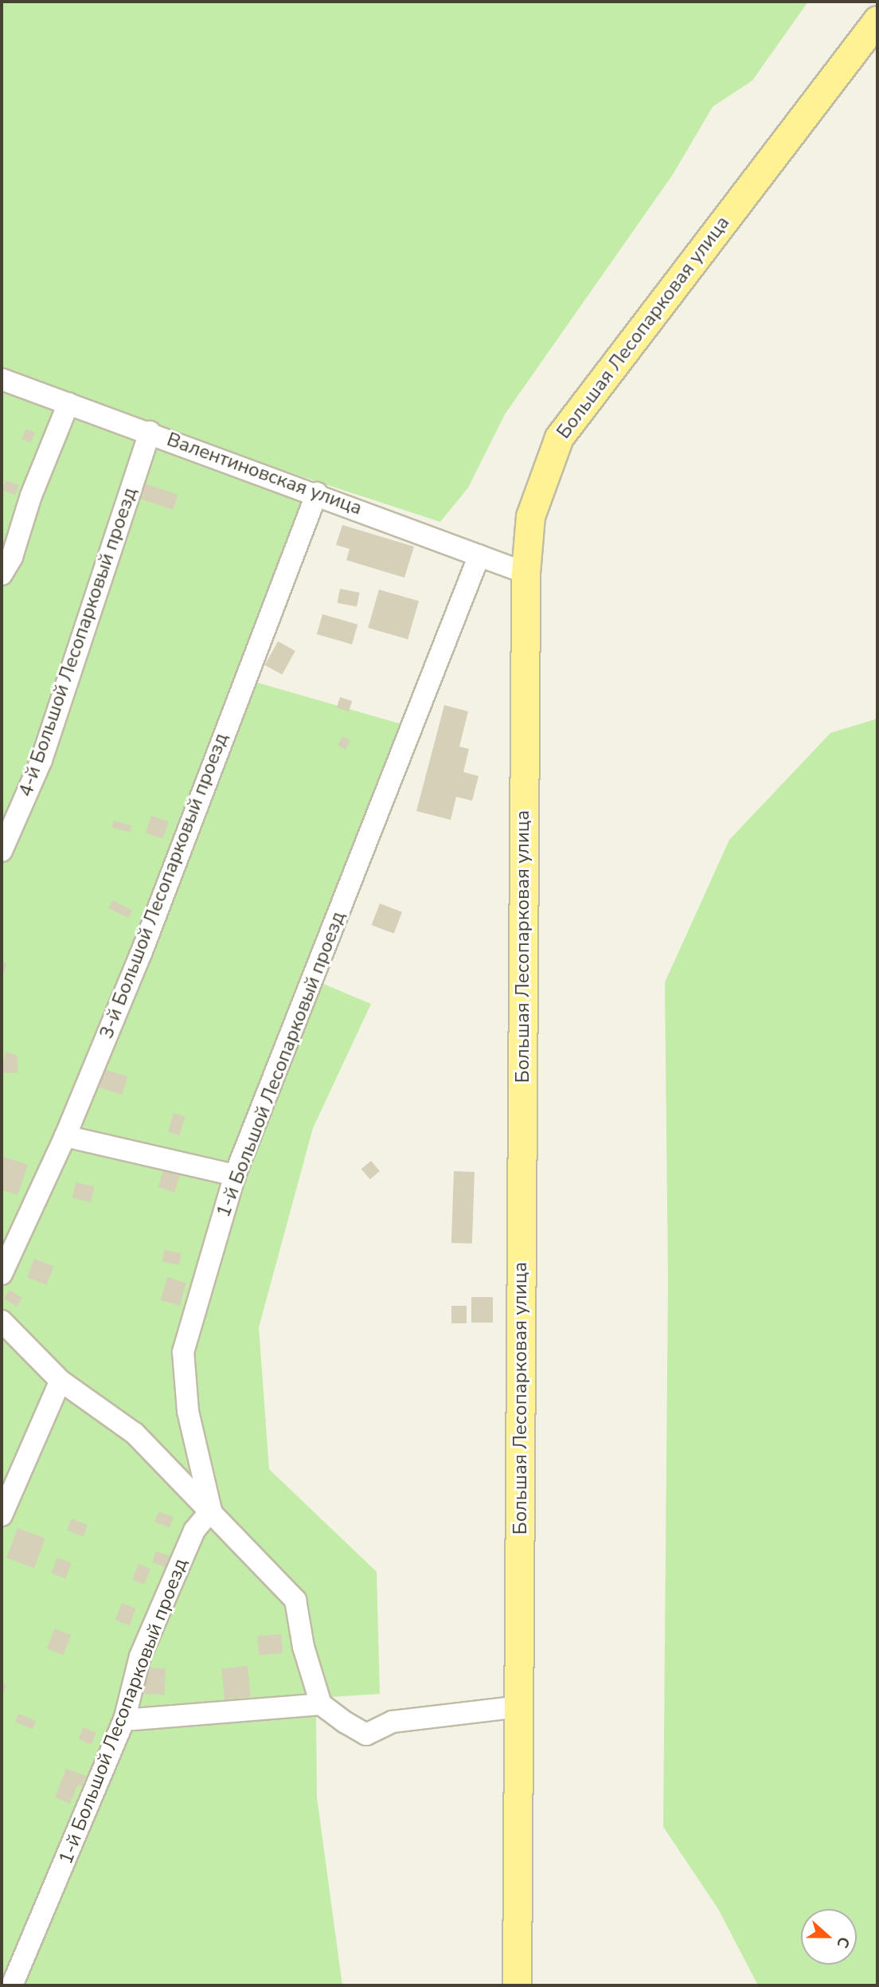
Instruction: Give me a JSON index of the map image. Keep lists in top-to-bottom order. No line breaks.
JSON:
{"streets":{"main road":["Большая Лесопарковая улица"],"street":["Валентиновская улица","4-й Большой Лесопарковый проезд","3-й Большой Лесопарковый проезд","1-й Большой Лесопарковый проезд"]},"crossings":[["Большая Лесопарковая улица","Валентиновская улица"],["Валентиновская улица","4-й Большой Лесопарковый проезд"],["Валентиновская улица","3-й Большой Лесопарковый проезд"],["Валентиновская улица","1-й Большой Лесопарковый проезд"]],"north":"right"}
